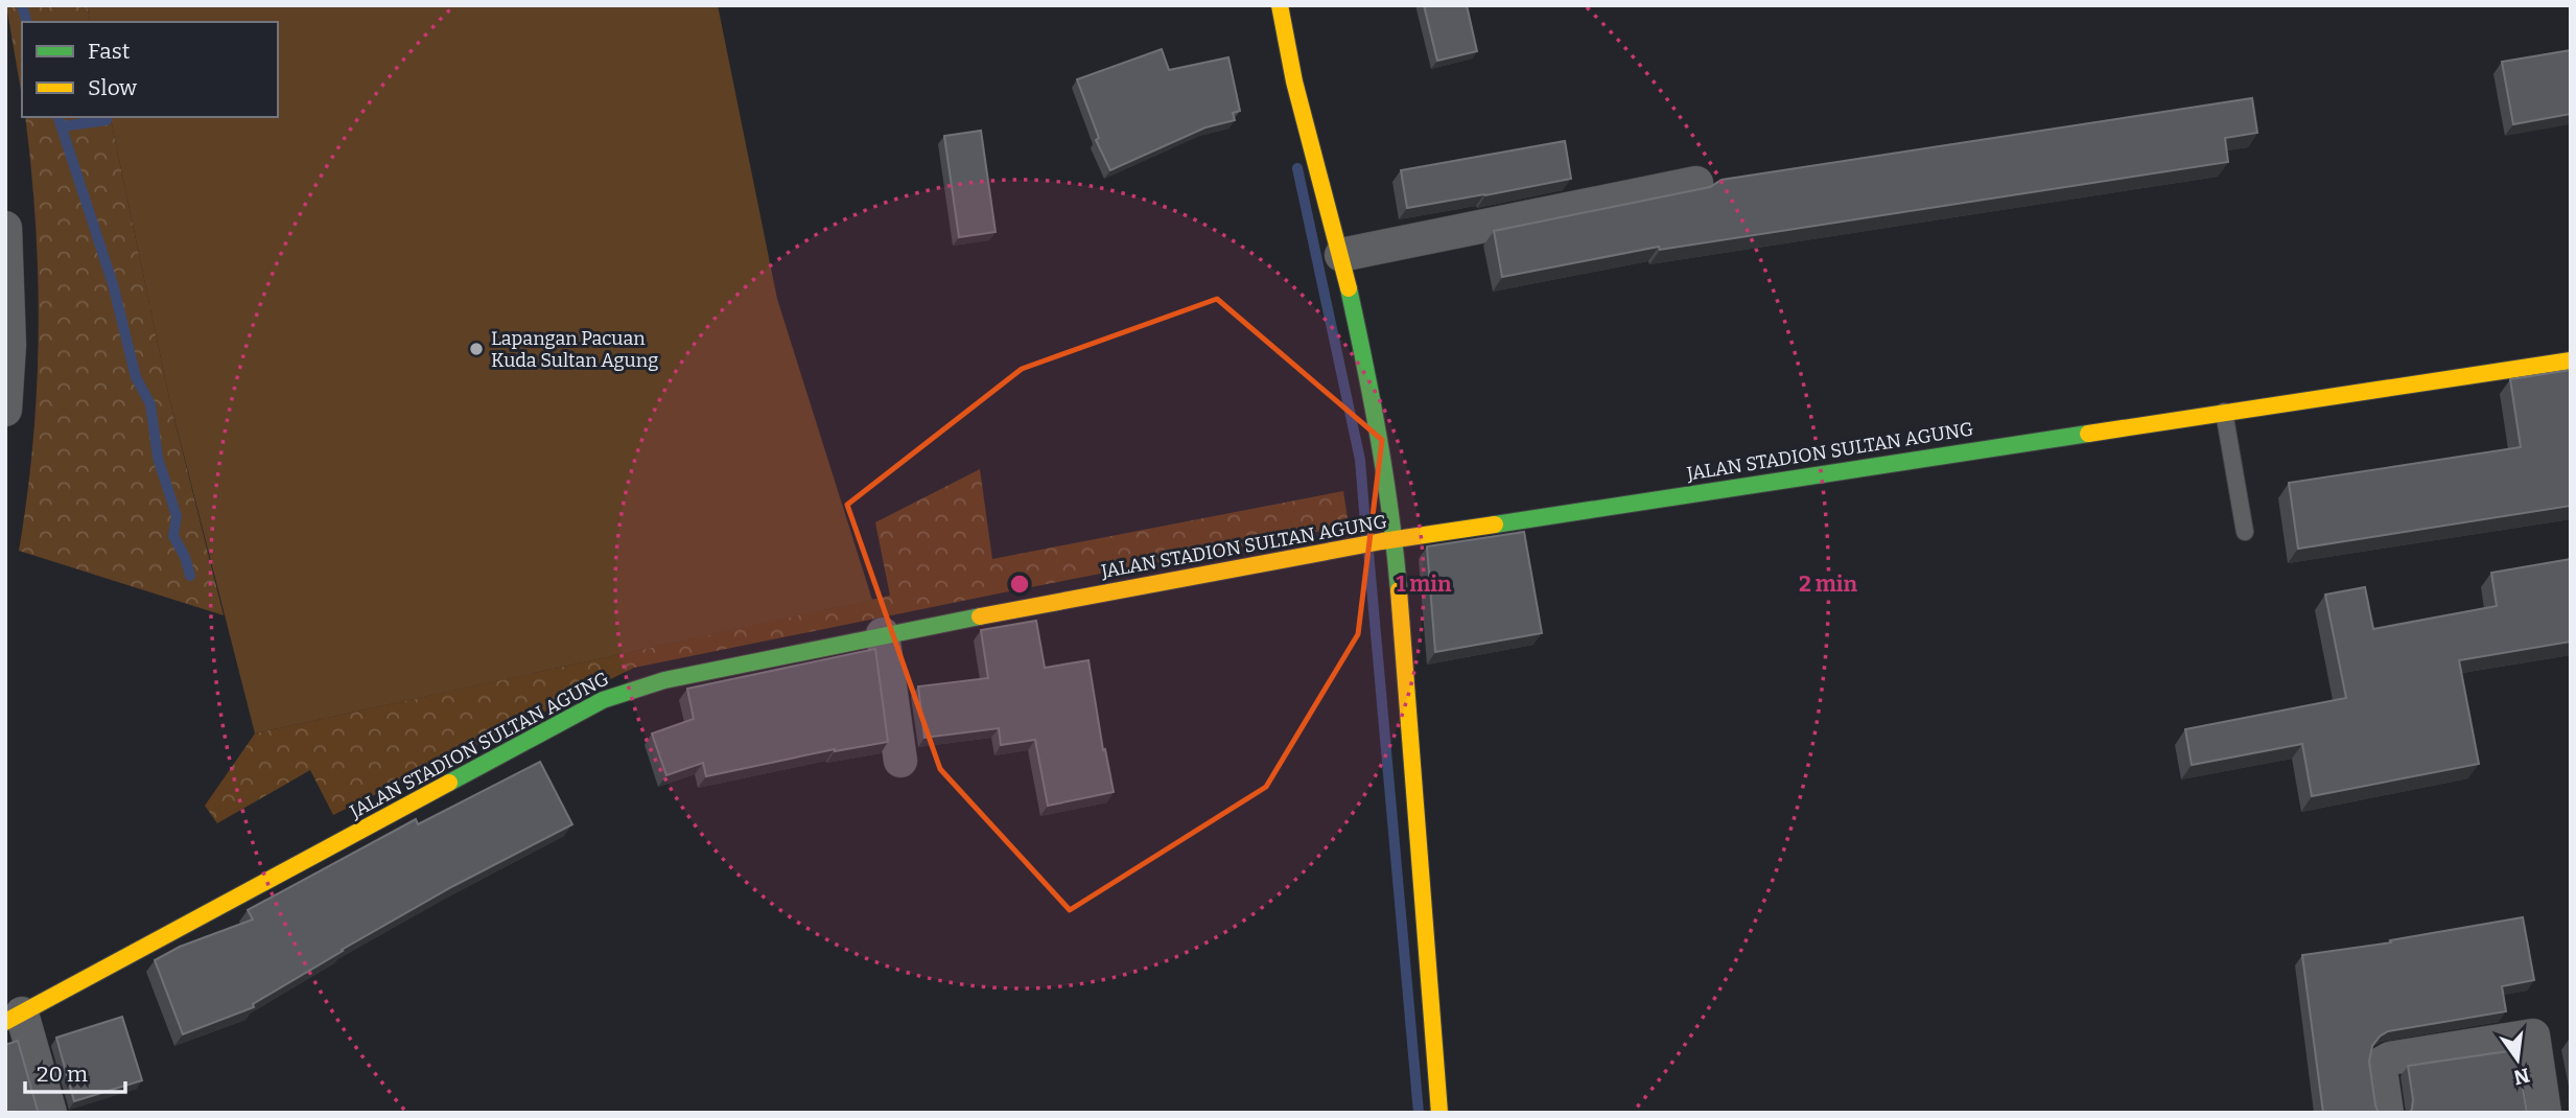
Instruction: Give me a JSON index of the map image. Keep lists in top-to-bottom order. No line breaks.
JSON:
{"streets":{"main road":["JALAN STADION SULTAN AGUNG"]},"places":["Lapangan Pacuan Kuda Sultan Agung"],"legend":["Fast","Slow"],"scale_bar":"20 m","north":"bottom","rings":["1 min","2 min"]}
